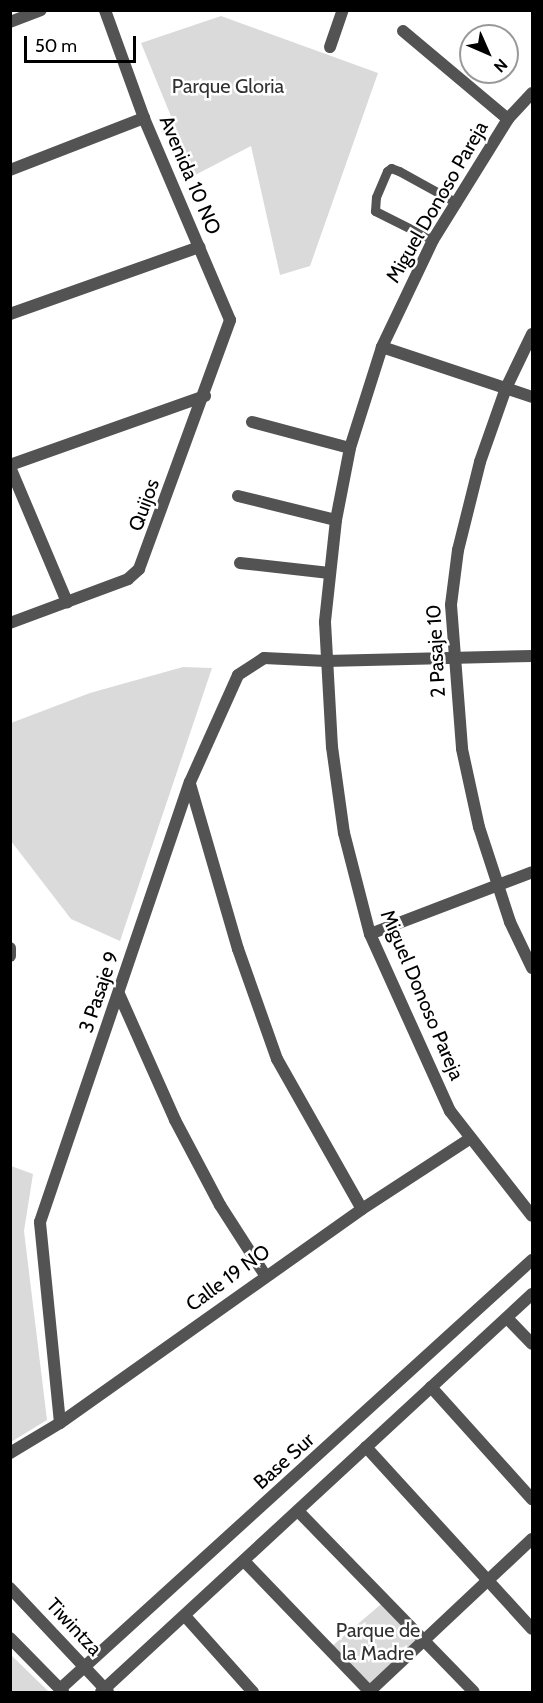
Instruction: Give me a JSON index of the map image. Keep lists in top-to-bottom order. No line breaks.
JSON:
{"streets":{"street":["Avenida 10 NO","Miguel Donoso Pareja","Quijos","2 Pasaje 10","3 Pasaje 9","Calle 19 NO","Base Sur","Tiwintza"]},"crossings":[["Avenida 10 NO","Quijos"],["Miguel Donoso Pareja","3 Pasaje 9"],["Miguel Donoso Pareja","Calle 19 NO"],["2 Pasaje 10","3 Pasaje 9"],["3 Pasaje 9","Calle 19 NO"],["Base Sur","Tiwintza"]],"parks":["Parque Gloria","Parque de la Madre"],"scale_bar":"50 m","north":"bottom right"}
